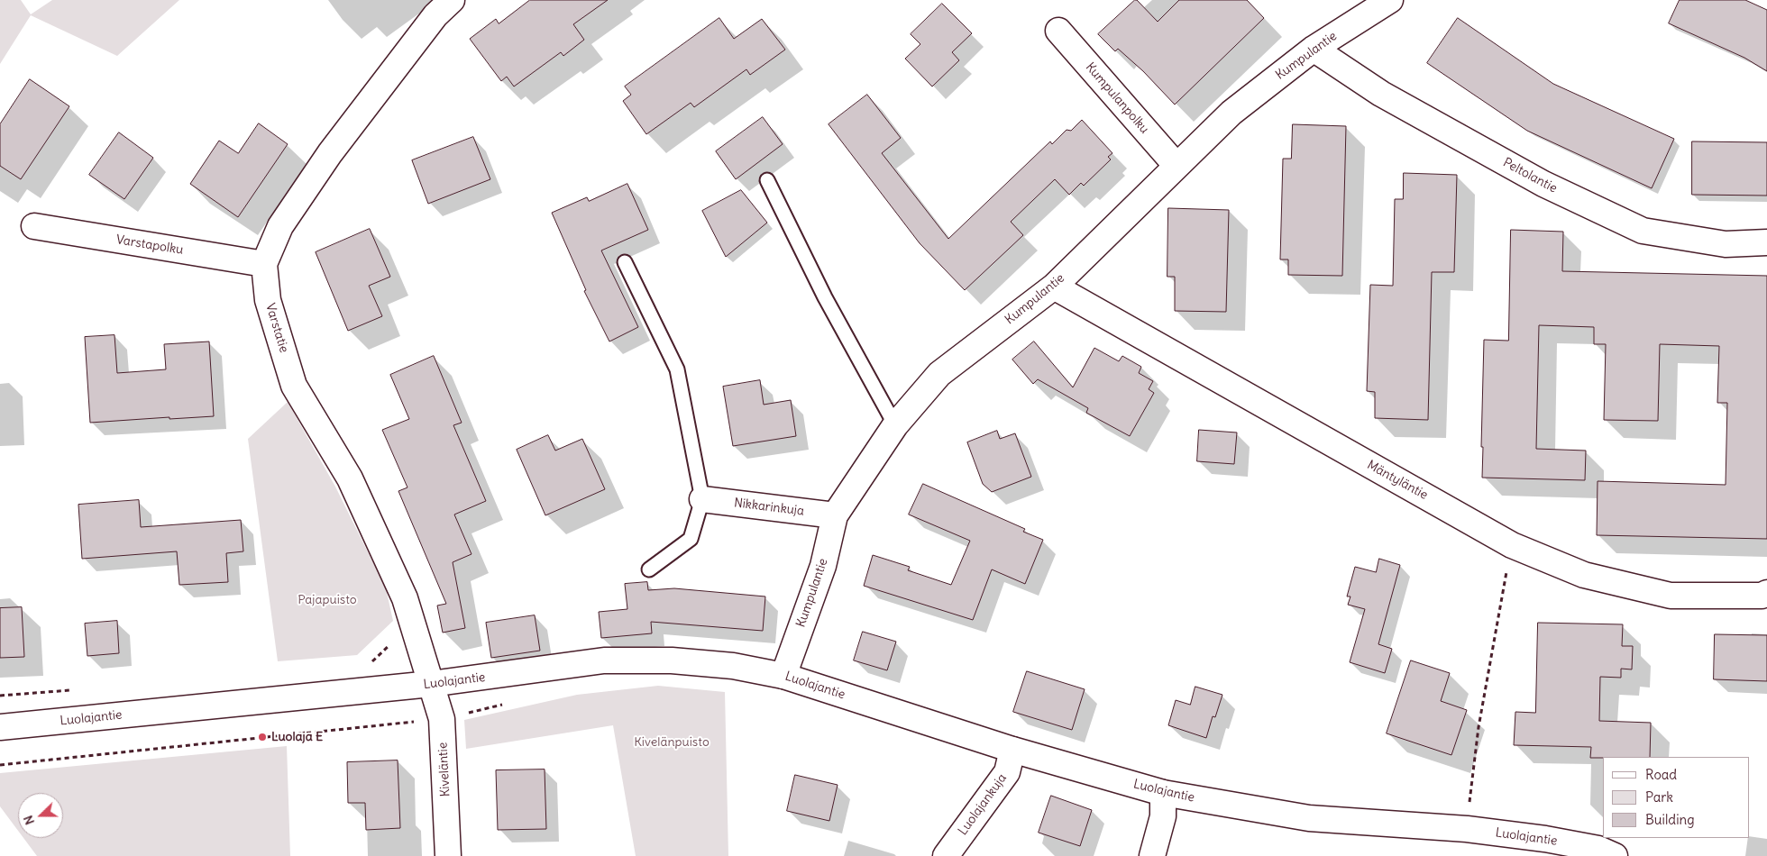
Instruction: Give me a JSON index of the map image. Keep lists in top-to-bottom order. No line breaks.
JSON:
{"streets":{"street":["Kumpulantie","Kumpulanpolku","Peltolantie","Varstapolku","Varstatie","Mäntyläntie","Nikkarinkuja","Luolajantie","Kiveläntie","Luolajankuja"]},"crossings":[["Kumpulantie","Kumpulanpolku"],["Kumpulantie","Peltolantie"],["Kumpulantie","Mäntyläntie"],["Kumpulantie","Nikkarinkuja"],["Kumpulantie","Luolajantie"],["Varstapolku","Varstatie"],["Varstatie","Luolajantie"],["Varstatie","Kiveläntie"],["Luolajantie","Kiveläntie"],["Luolajantie","Luolajankuja"]],"parks":["Pajapuisto","Kivelänpuisto"],"places":["Luolaja E"],"legend":["Road","Park","Building"],"north":"left"}
